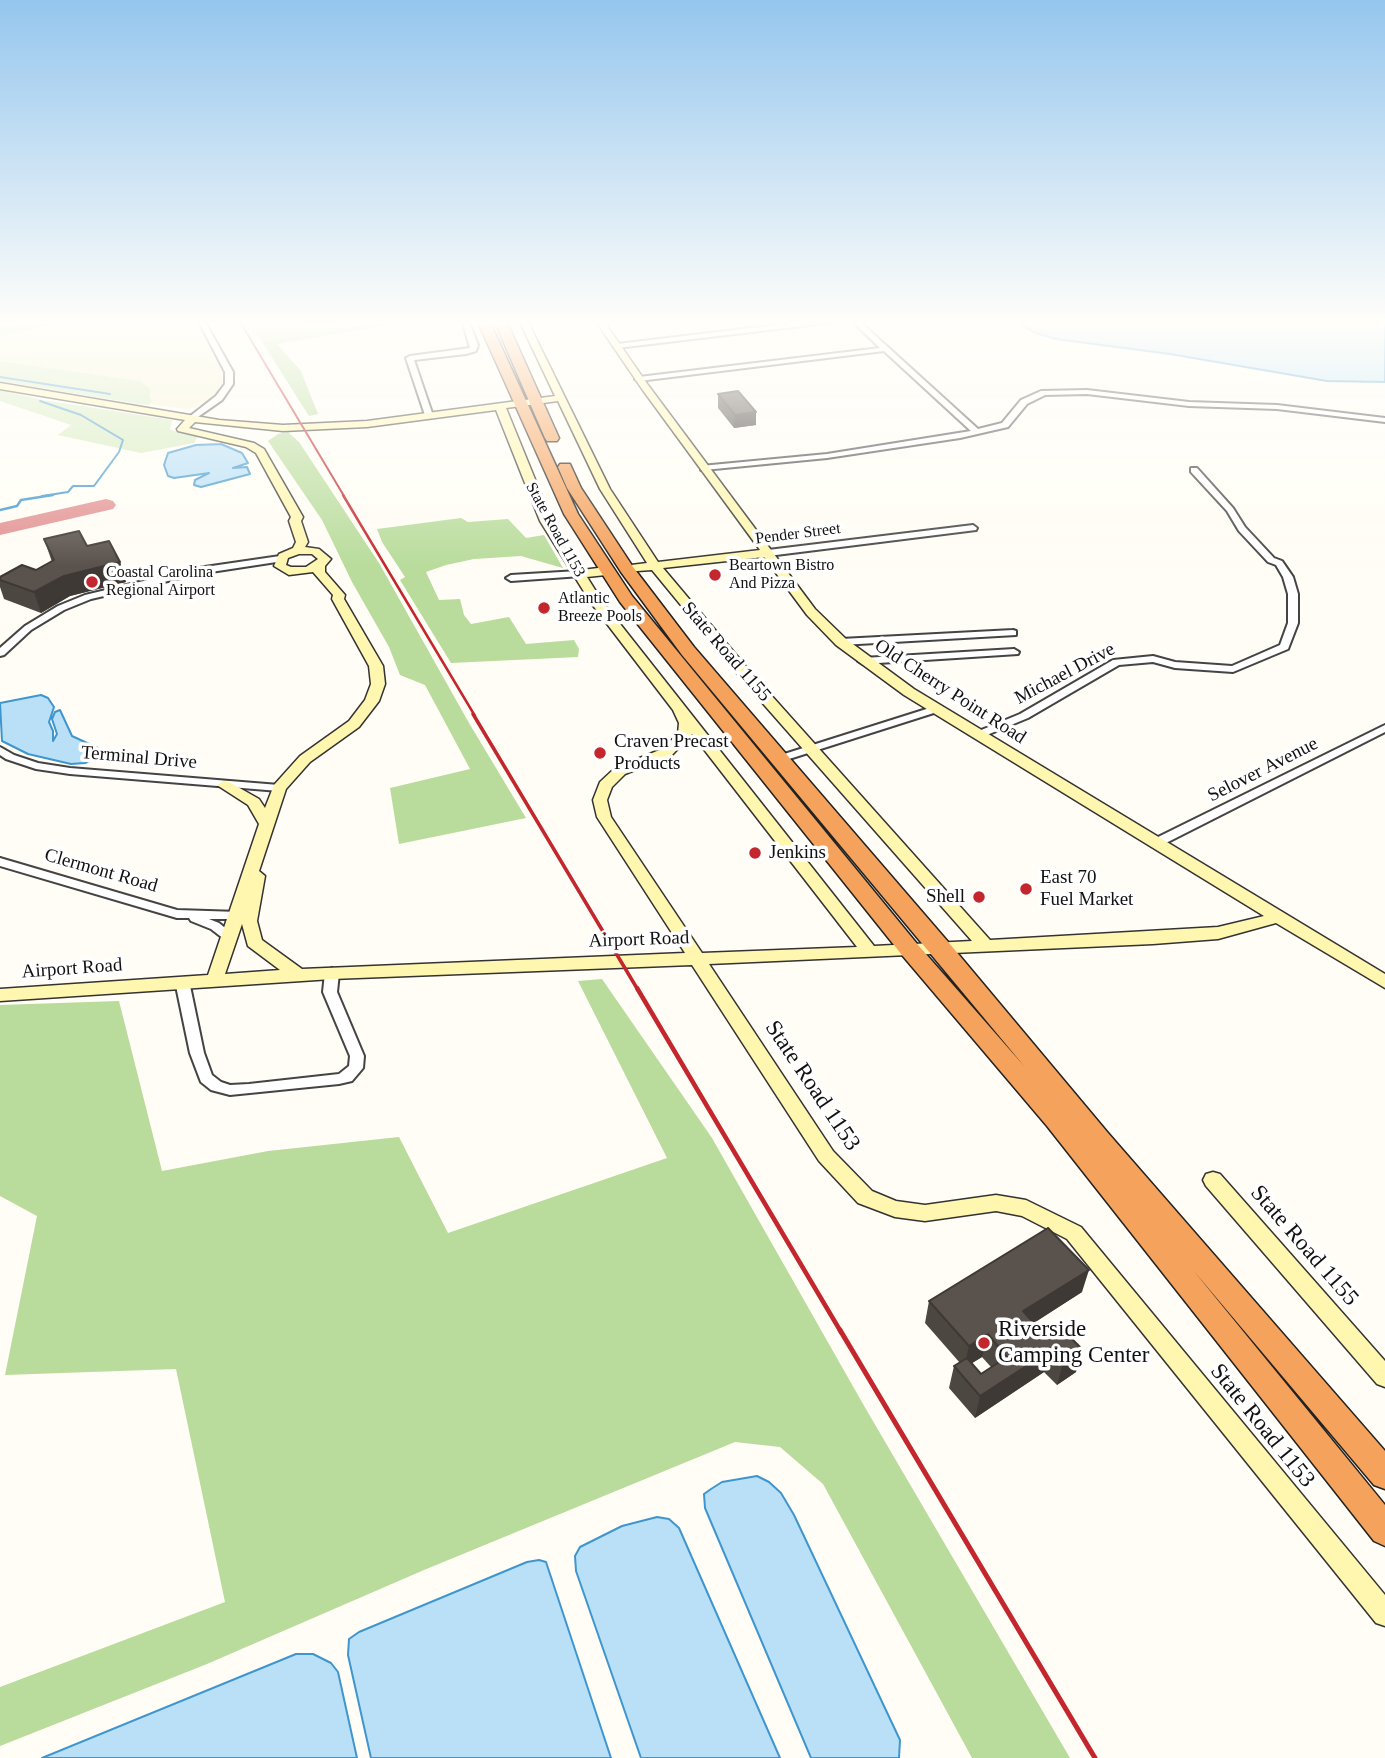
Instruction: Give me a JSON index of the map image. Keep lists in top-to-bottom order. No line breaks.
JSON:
{"streets":{"street":["State Road 1153","Pender Street","State Road 1155","Michael Drive","Old Cherry Point Road","Terminal Drive","Selover Avenue","Clermont Road","Airport Road"]},"crossings":[["State Road 1153","Pender Street"],["State Road 1153","Airport Road"],["Pender Street","State Road 1155"],["Pender Street","Old Cherry Point Road"],["State Road 1155","Airport Road"],["Michael Drive","Old Cherry Point Road"],["Old Cherry Point Road","Selover Avenue"],["Old Cherry Point Road","Airport Road"]],"places":["Beartown Bistro And Pizza","Coastal Carolina Regional Airport","Atlantic Breeze Pools","Craven Precast Products","Jenkins","East 70 Fuel Market","Shell","Riverside Camping Center"]}
